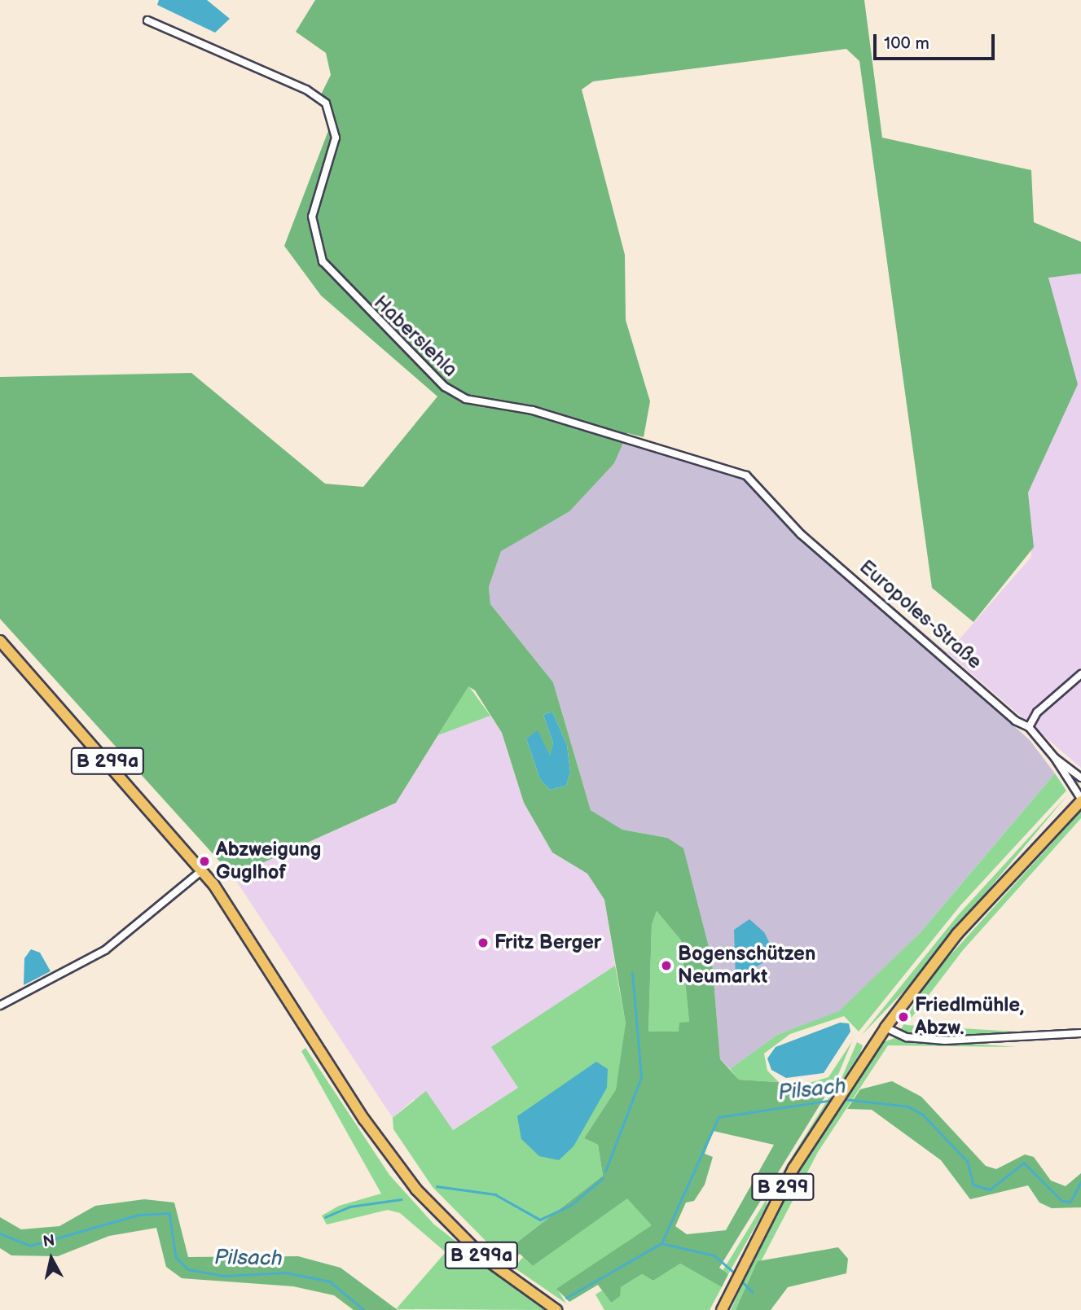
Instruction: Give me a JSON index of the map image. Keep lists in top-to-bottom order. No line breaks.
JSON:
{"streets":{"main road":["B 299a","B 299"],"street":["Haberslehla","Europoles-Straße"]},"crossings":[["Haberslehla","Europoles-Straße"],["Europoles-Straße","B 299"]],"water":["Pilsach"],"places":["Abzweigung Guglhof","Fritz Berger","Bogenschützen Neumarkt","Friedlmühle, Abzw."],"scale_bar":"100 m","north":"top"}
